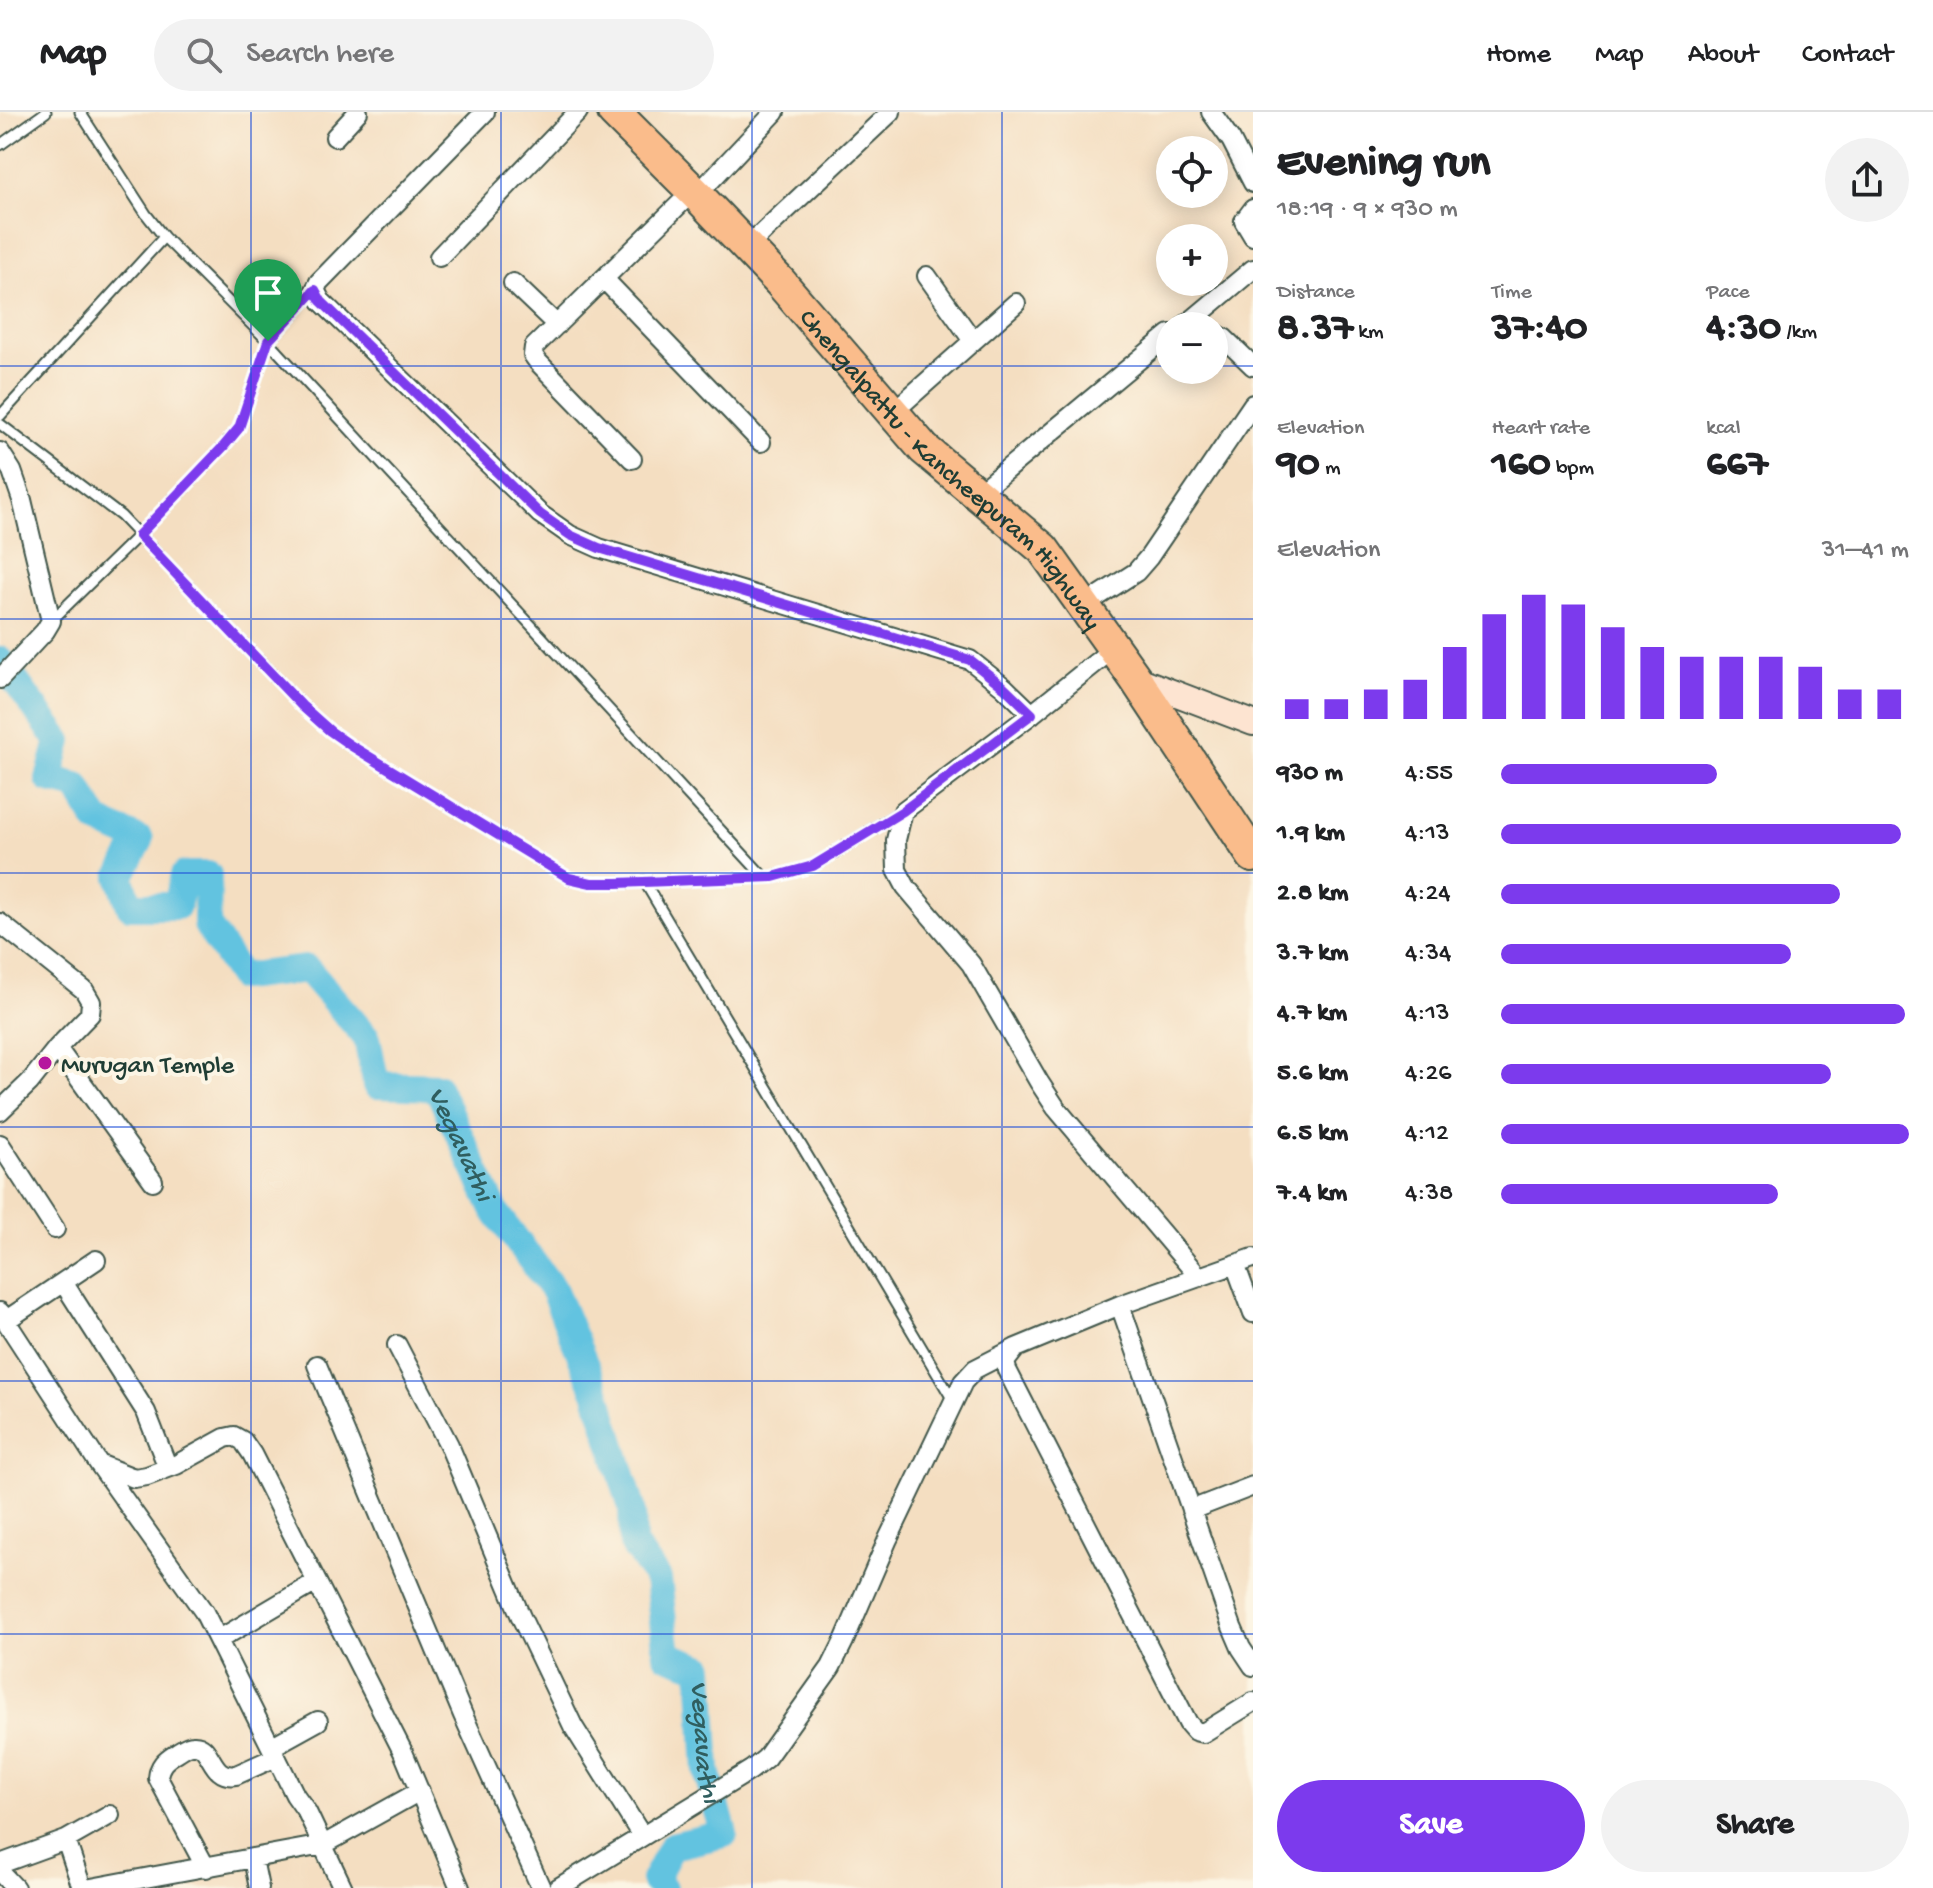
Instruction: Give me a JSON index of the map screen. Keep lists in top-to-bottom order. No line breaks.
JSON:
{"streets":{"highway":["Chengalpattu - Kancheepuram Highway"]},"water":["Vegavathi"],"places":["Murugan Temple"],"page":{"header":"Map","search":"Search here","nav":["Home","Map","About","Contact"],"heading":["Evening run","18:19 · 9 × 930 m"],"map_buttons":["+","−"],"stats":[["Distance","8.37 km"],["Time","37:40"],["Pace","4:30 /km"],["Elevation","90 m"],["Heart rate","160 bpm"],["kcal","667"]],"chart":["Elevation","31–41 m"],"list":[{"name":"930 m","note":"4:55"},{"name":"1.9 km","note":"4:13"},{"name":"2.8 km","note":"4:24"},{"name":"3.7 km","note":"4:34"},{"name":"4.7 km","note":"4:13"},{"name":"5.6 km","note":"4:26"},{"name":"6.5 km","note":"4:12"},{"name":"7.4 km","note":"4:38"}],"buttons":["Save","Share"]}}
